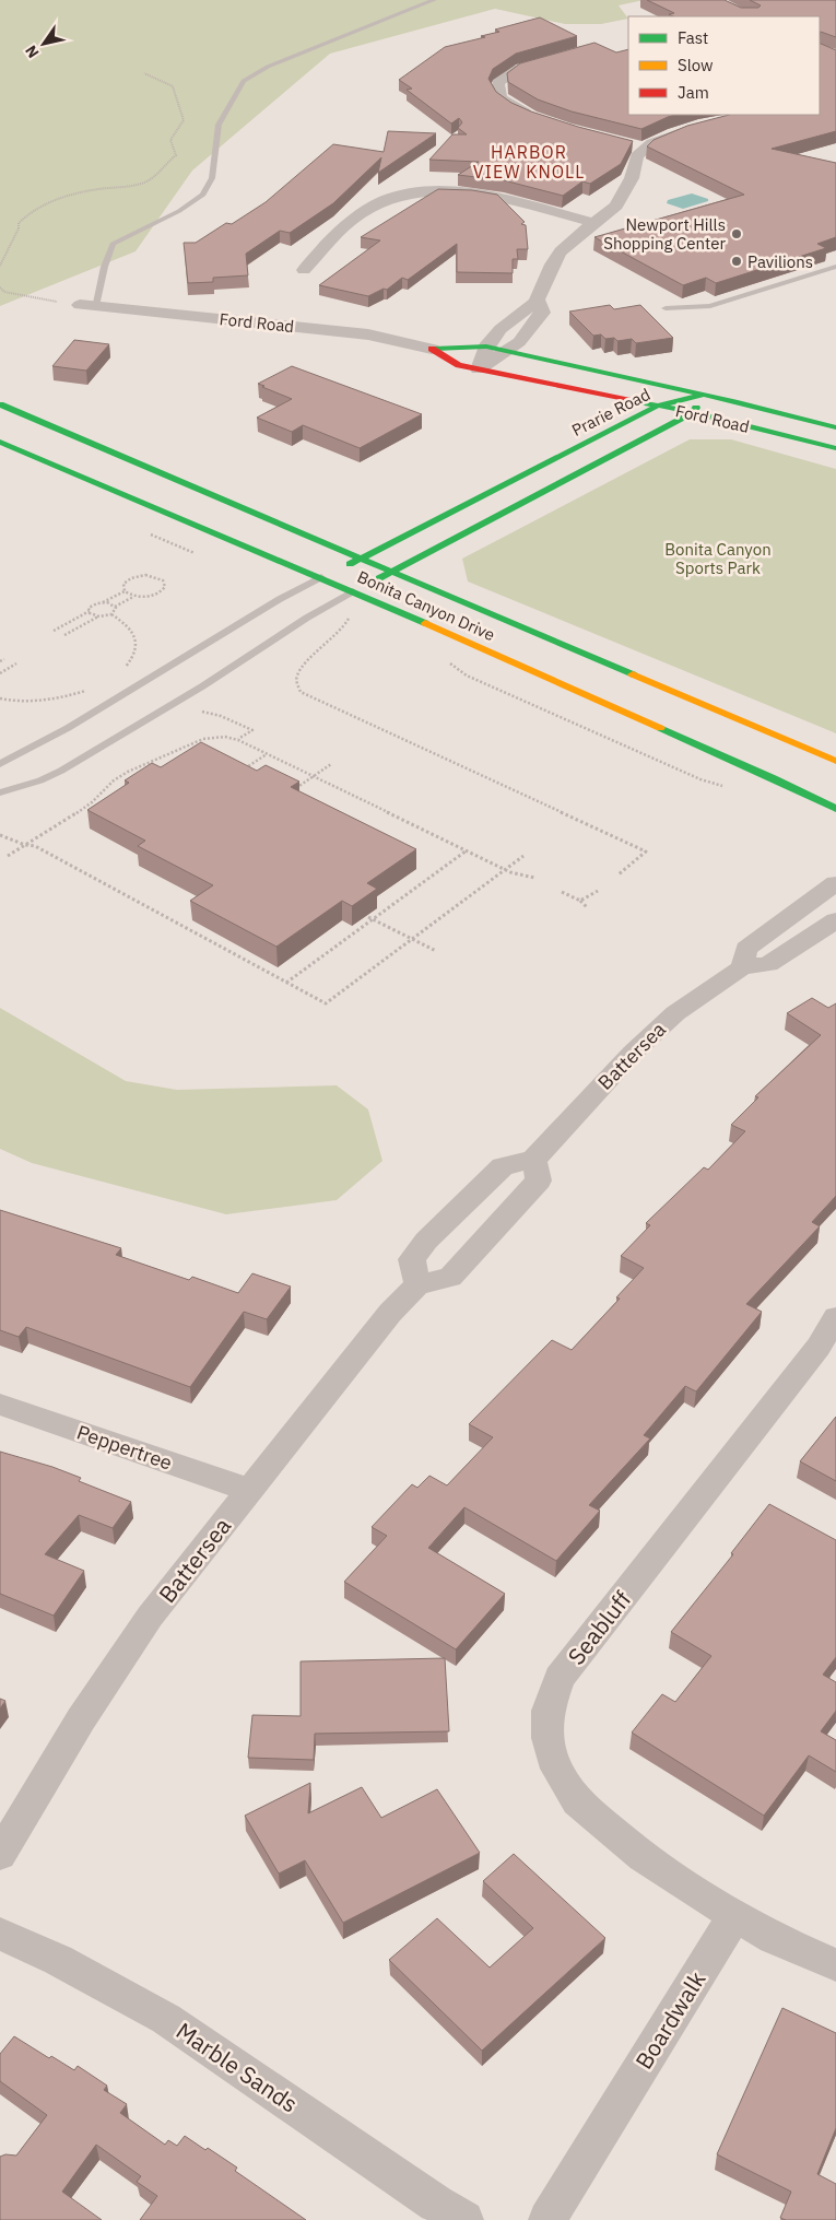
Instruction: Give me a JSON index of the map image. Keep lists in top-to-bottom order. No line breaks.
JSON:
{"streets":{"street":["Ford Road","Prarie Road","Bonita Canyon Drive","Battersea","Peppertree","Seabluff","Boardwalk","Marble Sands"]},"crossings":[["Ford Road","Prarie Road"],["Prarie Road","Bonita Canyon Drive"],["Battersea","Peppertree"],["Seabluff","Boardwalk"]],"districts":["HARBOR VIEW KNOLL"],"parks":["Bonita Canyon Sports Park"],"places":["Newport Hills Shopping Center","Pavilions"],"legend":["Fast","Slow","Jam"],"north":"bottom left"}
